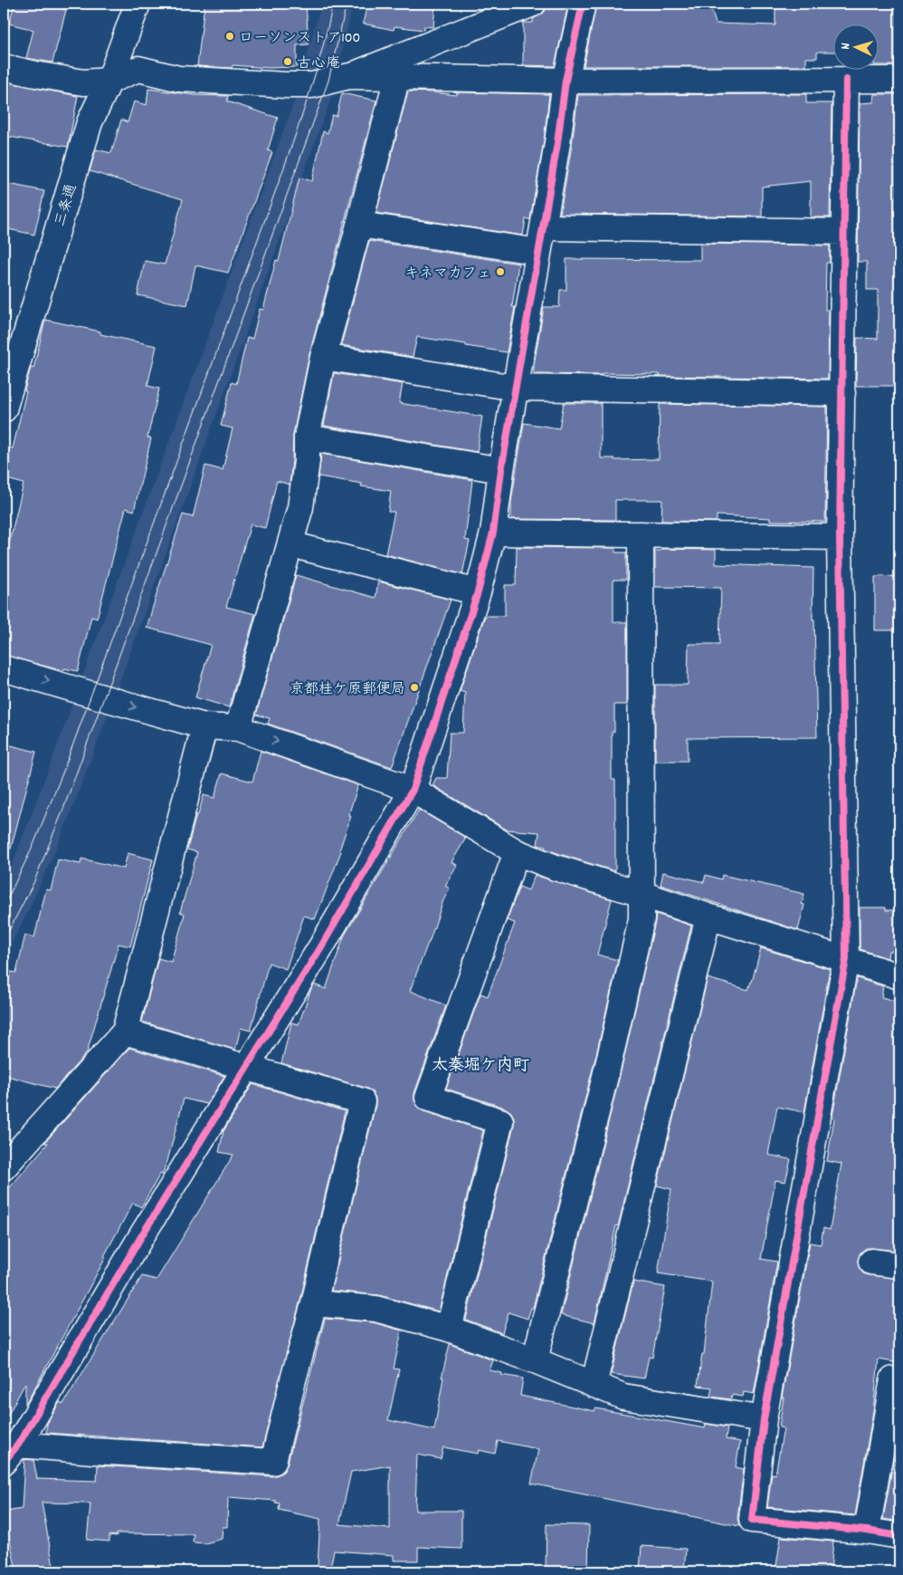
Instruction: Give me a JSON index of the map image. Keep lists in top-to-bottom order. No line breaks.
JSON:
{"streets":{"street":["三条通"]},"districts":["太秦堀ケ内町"],"places":["ローソンストア100","古心庵","キネマカフェ","京都桂ケ原郵便局"],"north":"left"}
